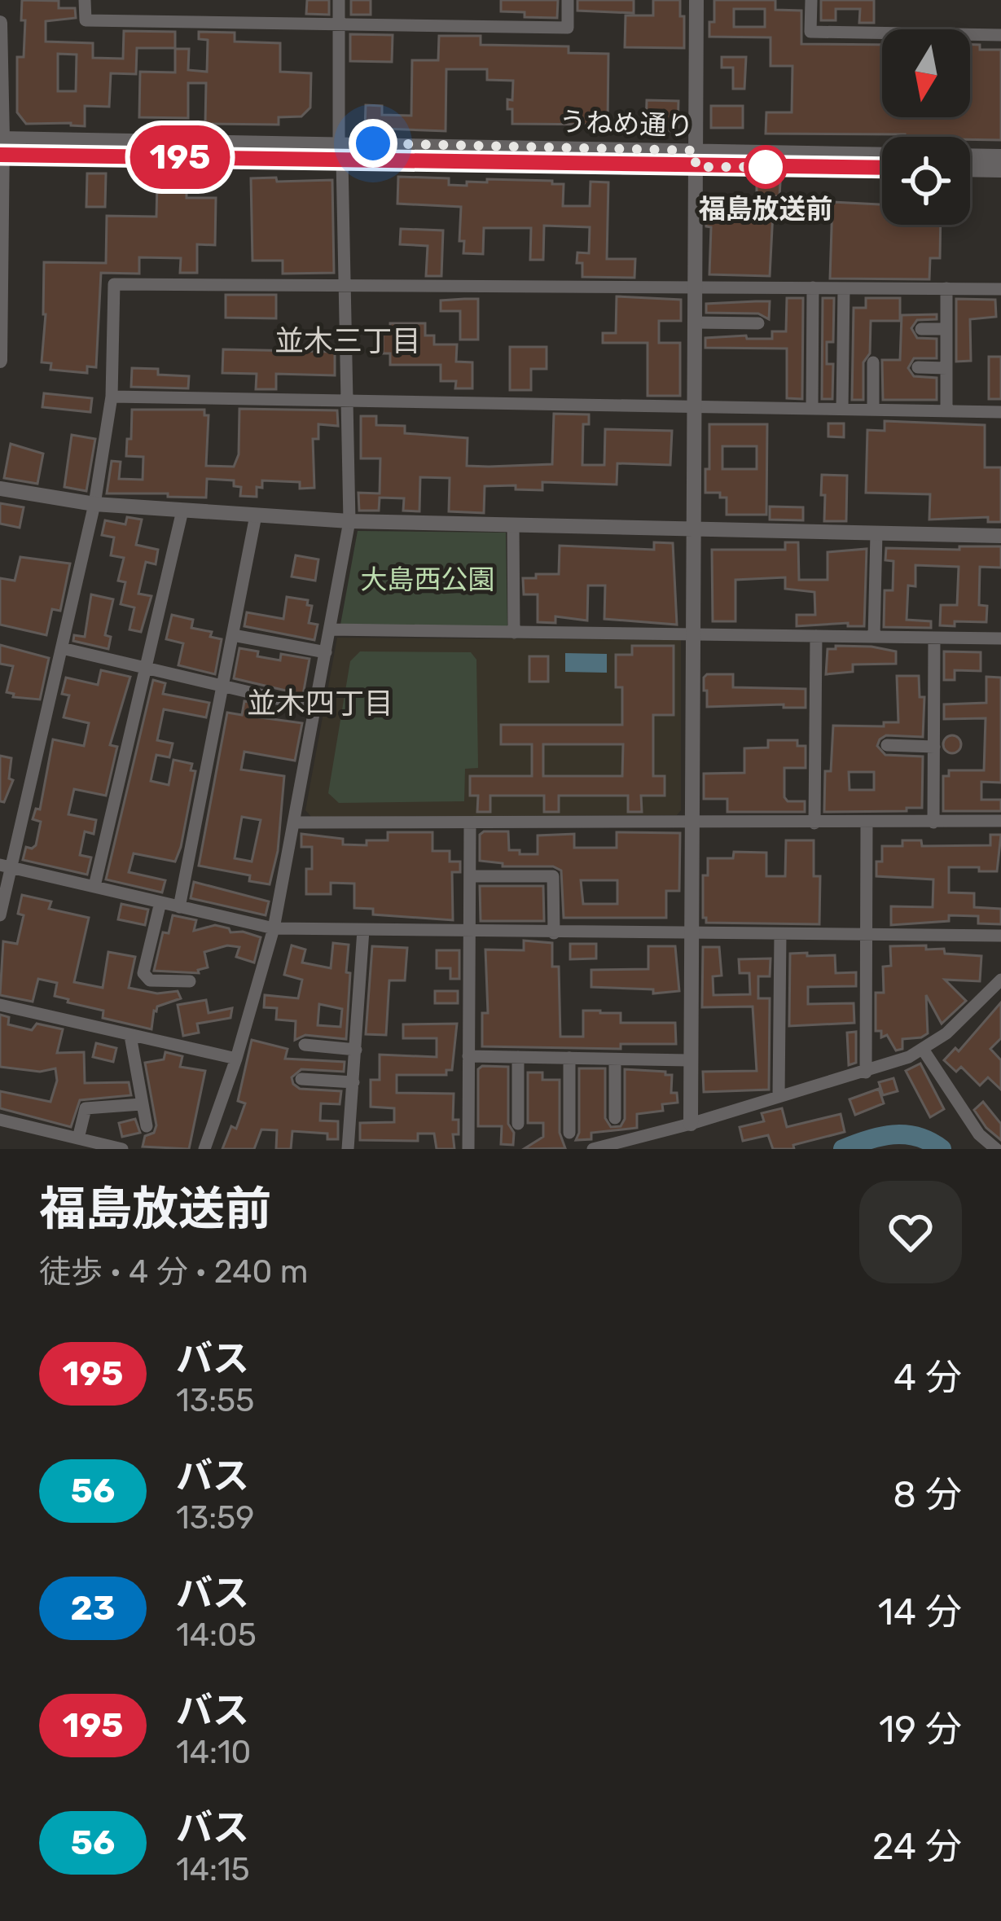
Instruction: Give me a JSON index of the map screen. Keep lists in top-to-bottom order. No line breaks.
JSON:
{"streets":{"street":["うねめ通り"]},"districts":["並木三丁目","並木四丁目"],"parks":["大島西公園"],"places":["福島放送前"],"lines":["bus line 195"],"north":"bottom","page":{"on_map":"195","heading":["福島放送前","徒歩 · 4 分 · 240 m"],"list":[{"mark":"195","name":"バス","note":"13:55","value":"4 分"},{"mark":"56","name":"バス","note":"13:59","value":"8 分"},{"mark":"23","name":"バス","note":"14:05","value":"14 分"},{"mark":"195","name":"バス","note":"14:10","value":"19 分"},{"mark":"56","name":"バス","note":"14:15","value":"24 分"}]}}
